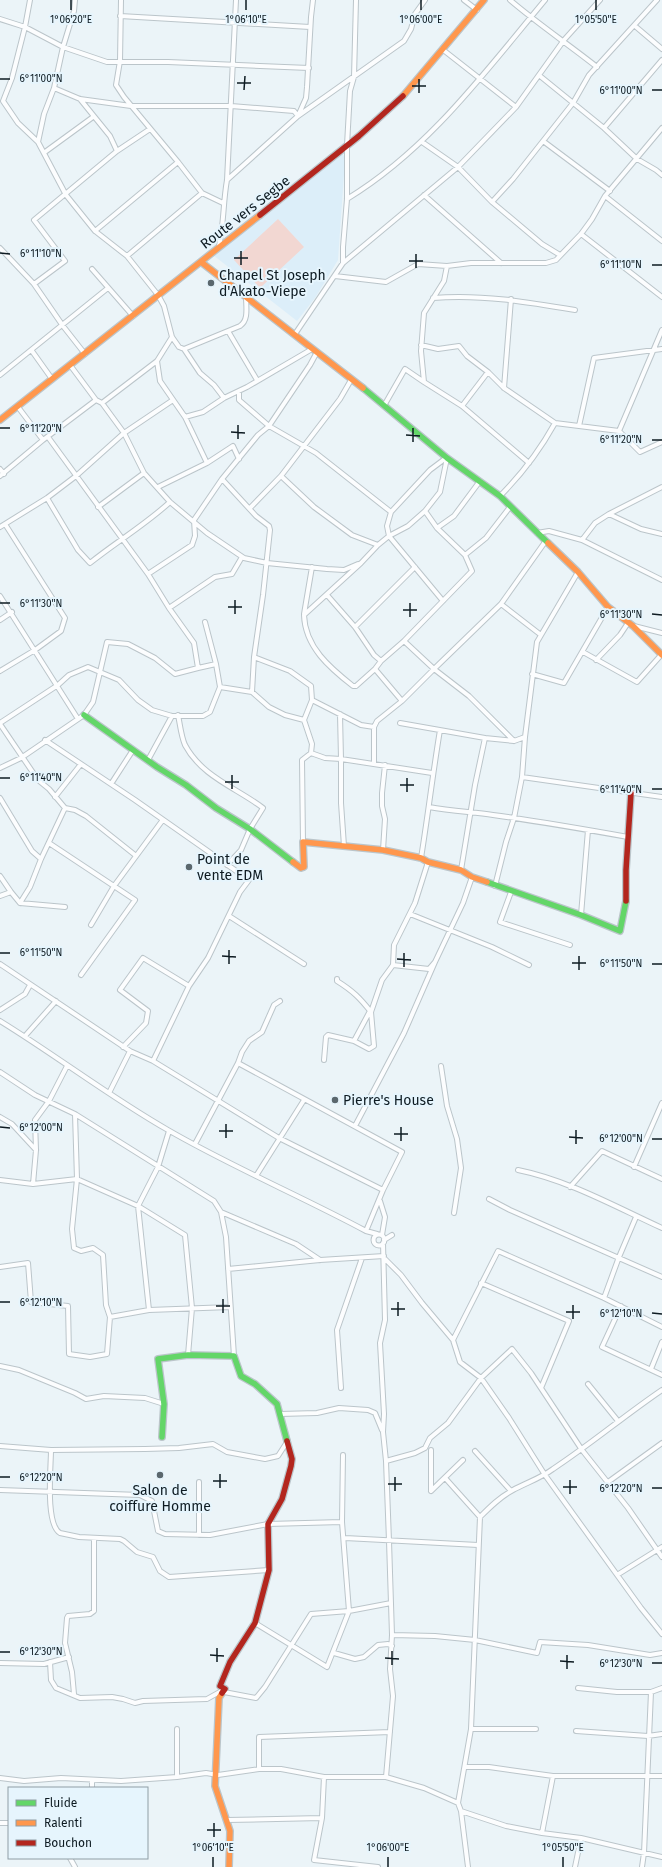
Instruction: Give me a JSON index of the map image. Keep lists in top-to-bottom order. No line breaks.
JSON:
{"streets":{"street":["Route vers Segbe"]},"places":["Chapel St Joseph d'Akato-Viepe","Point de vente EDM","Pierre's House","Salon de coiffure Homme"],"legend":["Fluide","Ralenti","Bouchon"],"coordinates":["1°06'20\"E","1°06'10\"E","1°06'00\"E","1°05'50\"E","6°11'00\"N","6°11'10\"N","6°11'20\"N","6°11'30\"N","6°11'40\"N","6°11'50\"N","6°12'00\"N","6°12'10\"N","6°12'20\"N","6°12'30\"N"]}
